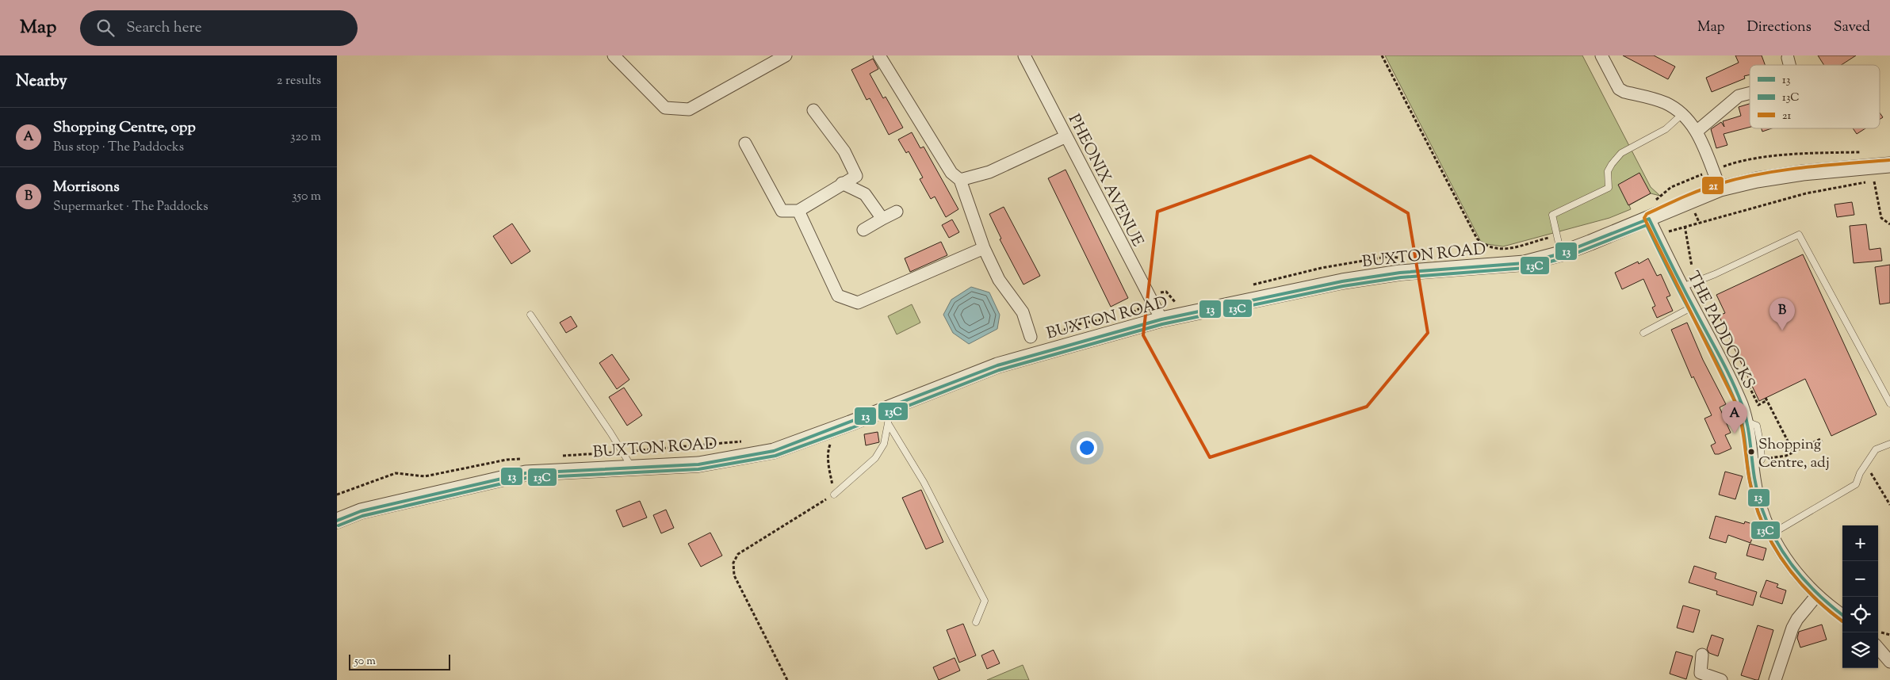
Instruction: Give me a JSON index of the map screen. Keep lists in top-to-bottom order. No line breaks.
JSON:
{"streets":{"street":["PHEONIX AVENUE","BUXTON ROAD","THE PADDOCKS"]},"crossings":[["PHEONIX AVENUE","BUXTON ROAD"],["BUXTON ROAD","THE PADDOCKS"]],"places":["Shopping Centre, adj"],"lines":["transit line 21","transit line 13","transit line 13C"],"legend":["13","13C","21"],"scale_bar":"50 m","page":{"header":"Map","search":"Search here","nav":["Map","Directions","Saved"],"heading":["Nearby","2 results"],"list":[{"mark":"A","name":"Shopping Centre, opp","note":"Bus stop · The Paddocks","value":"320 m"},{"mark":"B","name":"Morrisons","note":"Supermarket · The Paddocks","value":"350 m"}],"pins":["B","A"],"map_buttons":["+","−"],"scale":"50 m"}}
